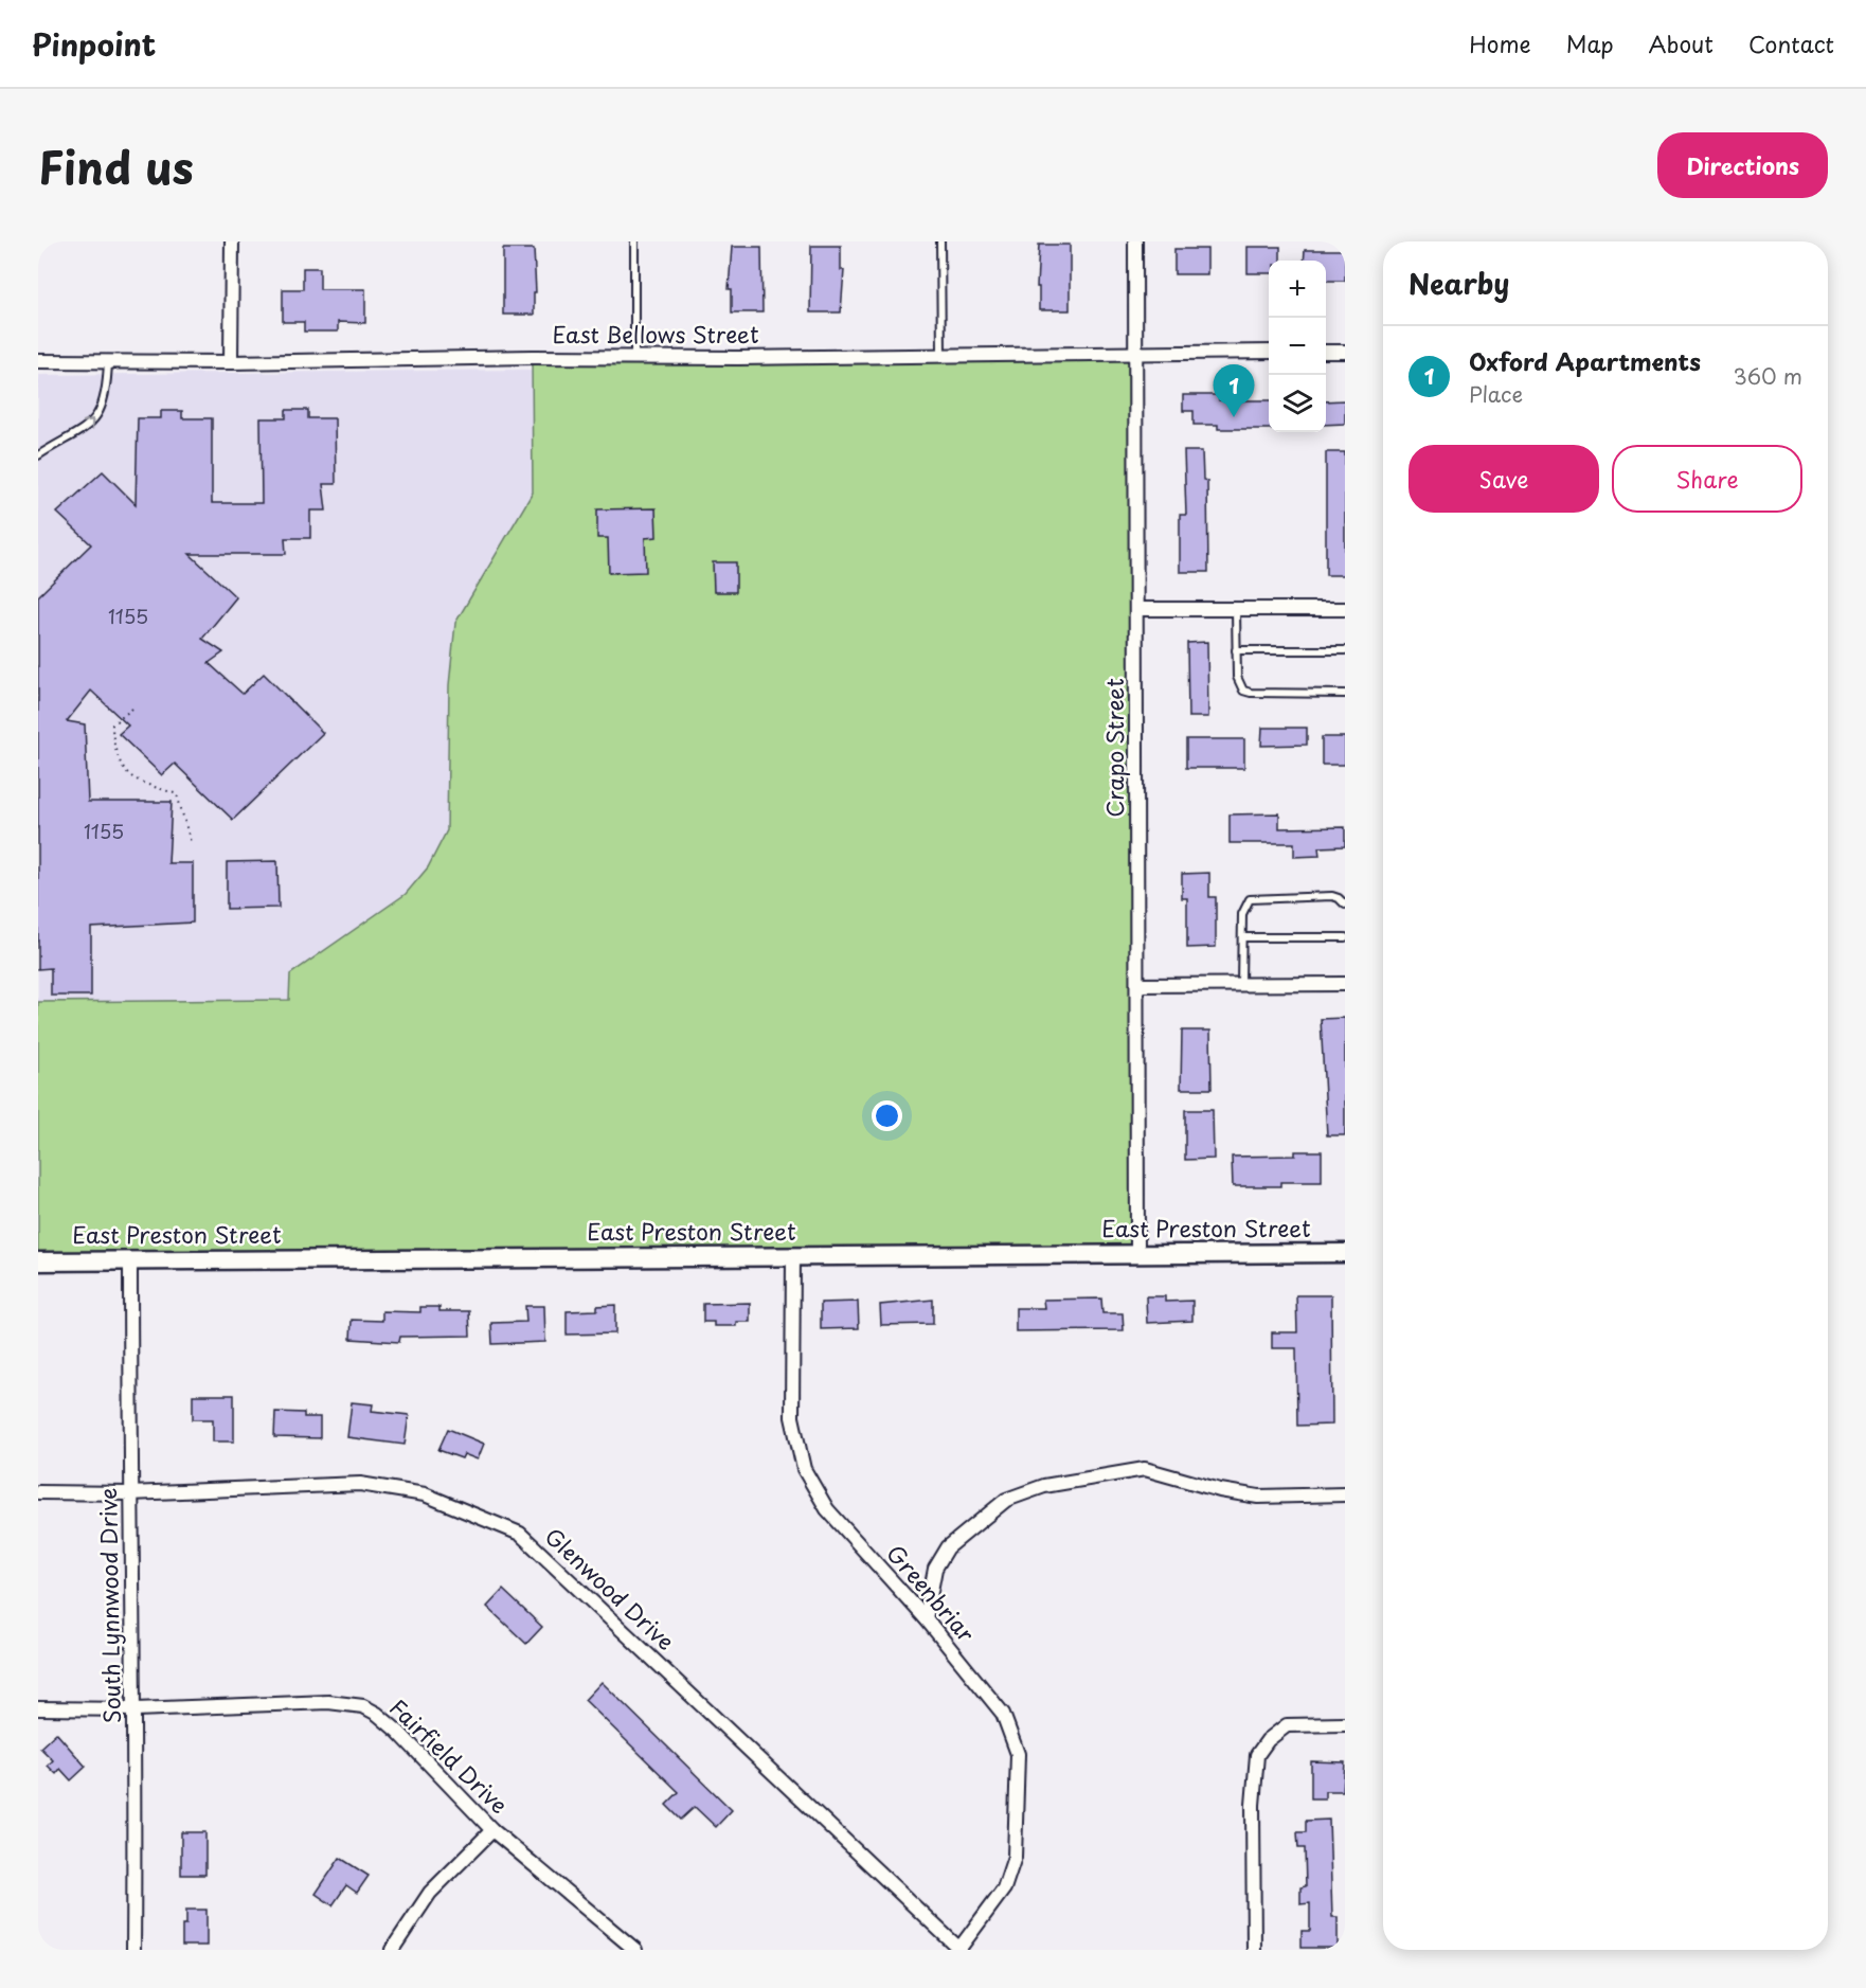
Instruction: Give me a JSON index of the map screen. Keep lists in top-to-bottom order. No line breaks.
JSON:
{"streets":{"street":["East Bellows Street","Crapo Street","East Preston Street","Glenwood Drive","Greenbriar","South Lynnwood Drive","Fairfield Drive"]},"crossings":[["East Bellows Street","Crapo Street"],["Crapo Street","East Preston Street"],["East Preston Street","Greenbriar"],["East Preston Street","South Lynnwood Drive"],["Glenwood Drive","Greenbriar"],["Glenwood Drive","South Lynnwood Drive"],["South Lynnwood Drive","Fairfield Drive"]],"house_numbers":["1155","1155"],"page":{"header":"Pinpoint","nav":["Home","Map","About","Contact"],"title":"Find us","buttons":["Directions",["Save","Share"]],"heading":"Nearby","map_buttons":["+","−"],"list":[{"mark":"1","name":"Oxford Apartments","note":"Place","value":"360 m"}],"pins":"1"}}
